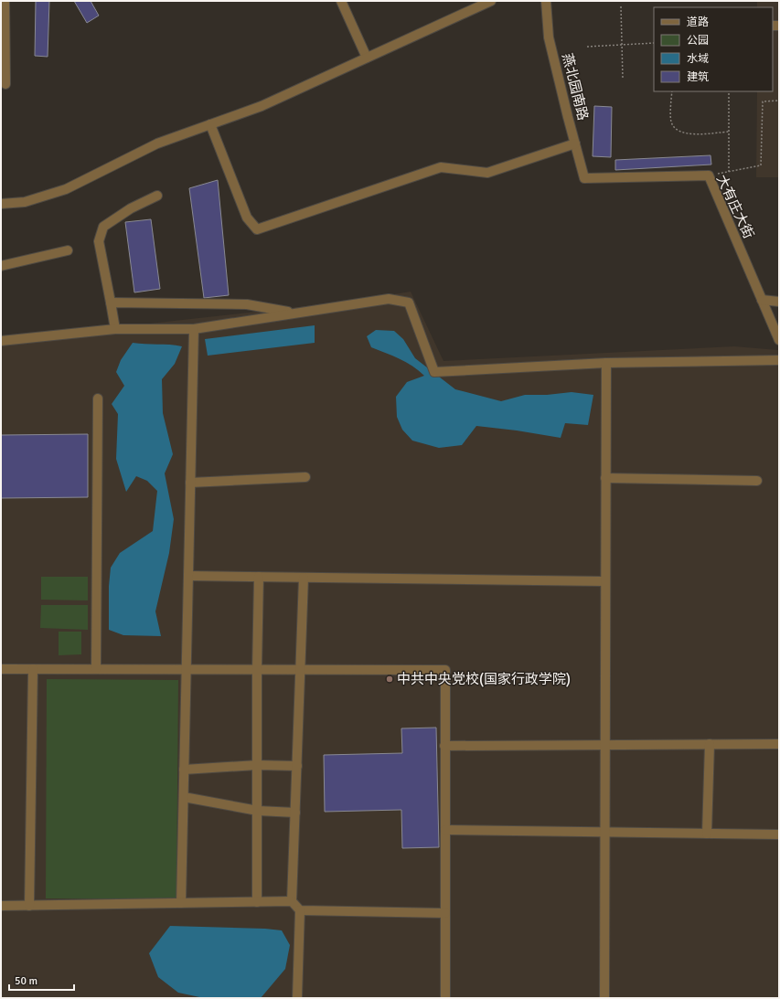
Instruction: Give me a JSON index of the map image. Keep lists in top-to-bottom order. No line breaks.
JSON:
{"streets":{"street":["燕北园南路","大有庄大街"]},"crossings":[["燕北园南路","大有庄大街"]],"places":["中共中央党校(国家行政学院)"],"legend":["道路","公园","水域","建筑"],"scale_bar":"50 m"}
